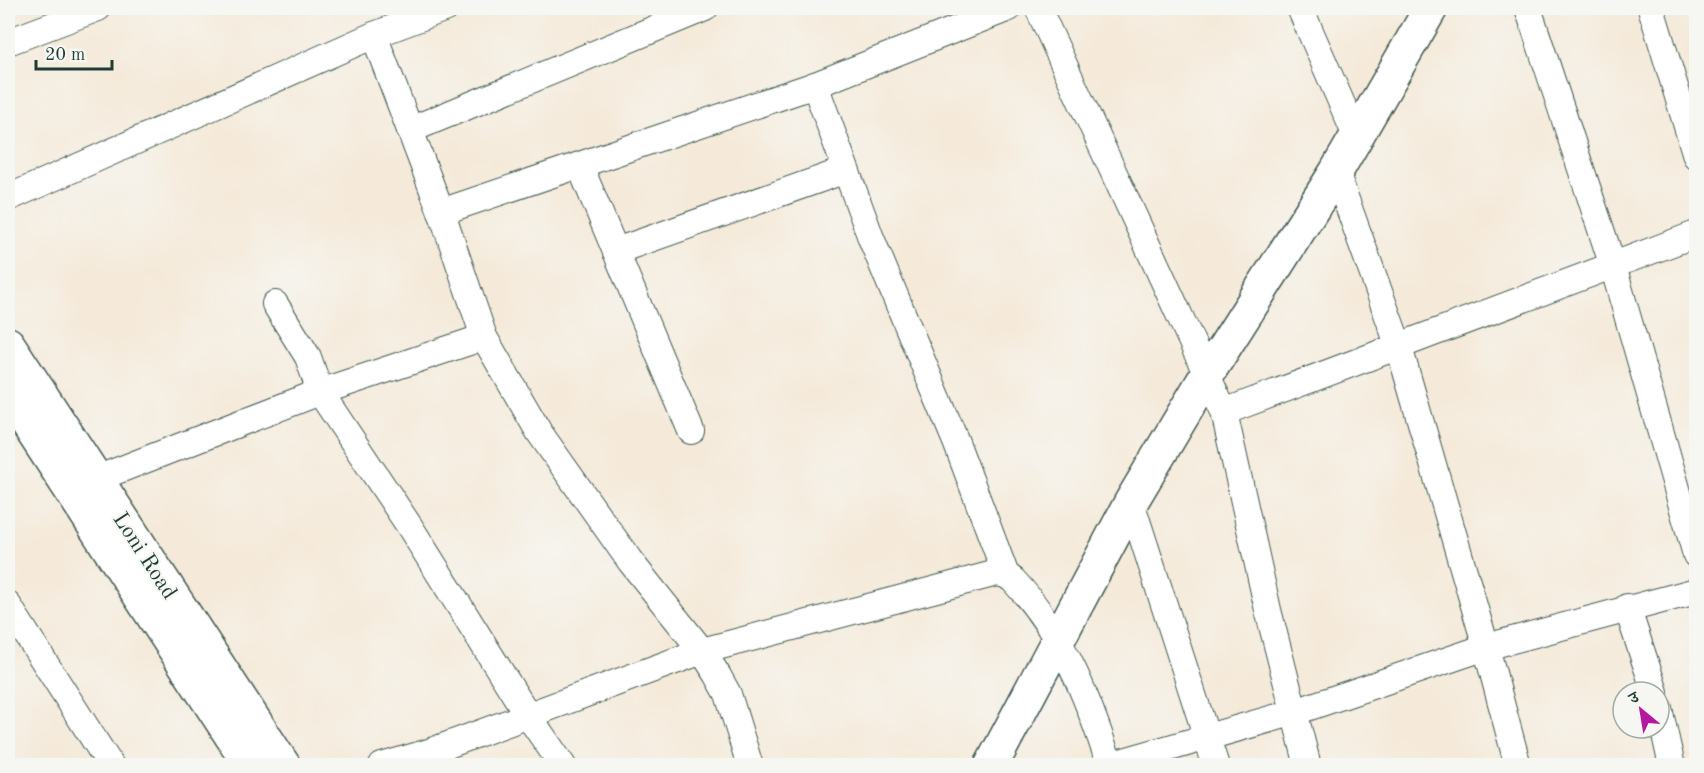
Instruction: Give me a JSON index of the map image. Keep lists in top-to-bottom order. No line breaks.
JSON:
{"streets":{"main road":["Loni Road"]},"scale_bar":"20 m","north":"top left"}
